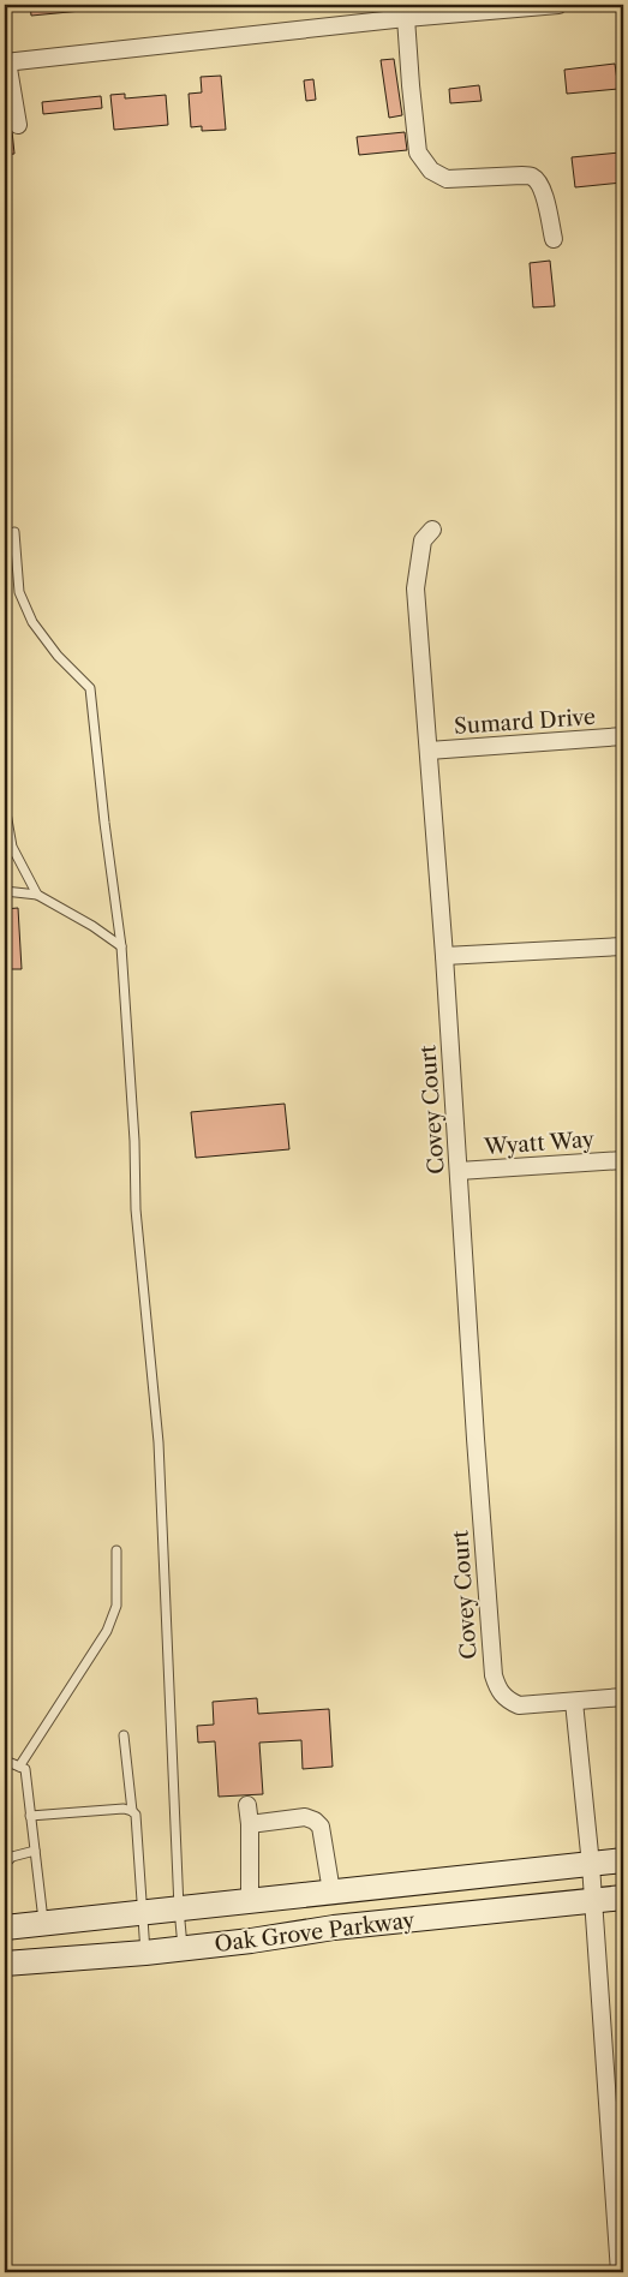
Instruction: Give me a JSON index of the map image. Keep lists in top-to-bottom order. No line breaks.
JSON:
{"streets":{"main road":["Oak Grove Parkway"],"street":["Sumard Drive","Covey Court","Wyatt Way"]},"crossings":[["Sumard Drive","Covey Court"],["Covey Court","Wyatt Way"]]}
